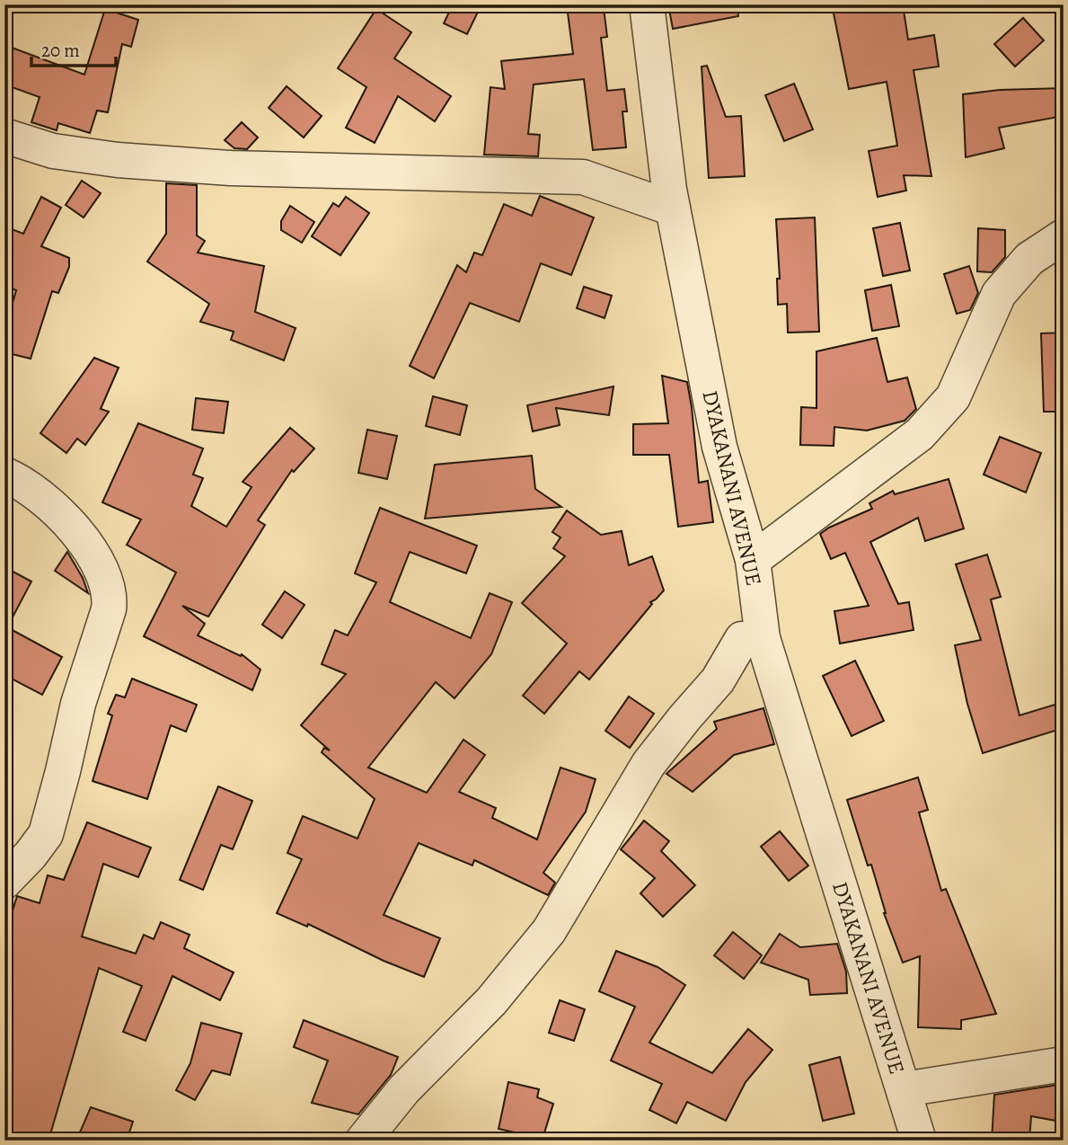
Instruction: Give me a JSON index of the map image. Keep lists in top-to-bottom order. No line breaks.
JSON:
{"streets":{"street":["DYAKANANI AVENUE"]},"scale_bar":"20 m"}
